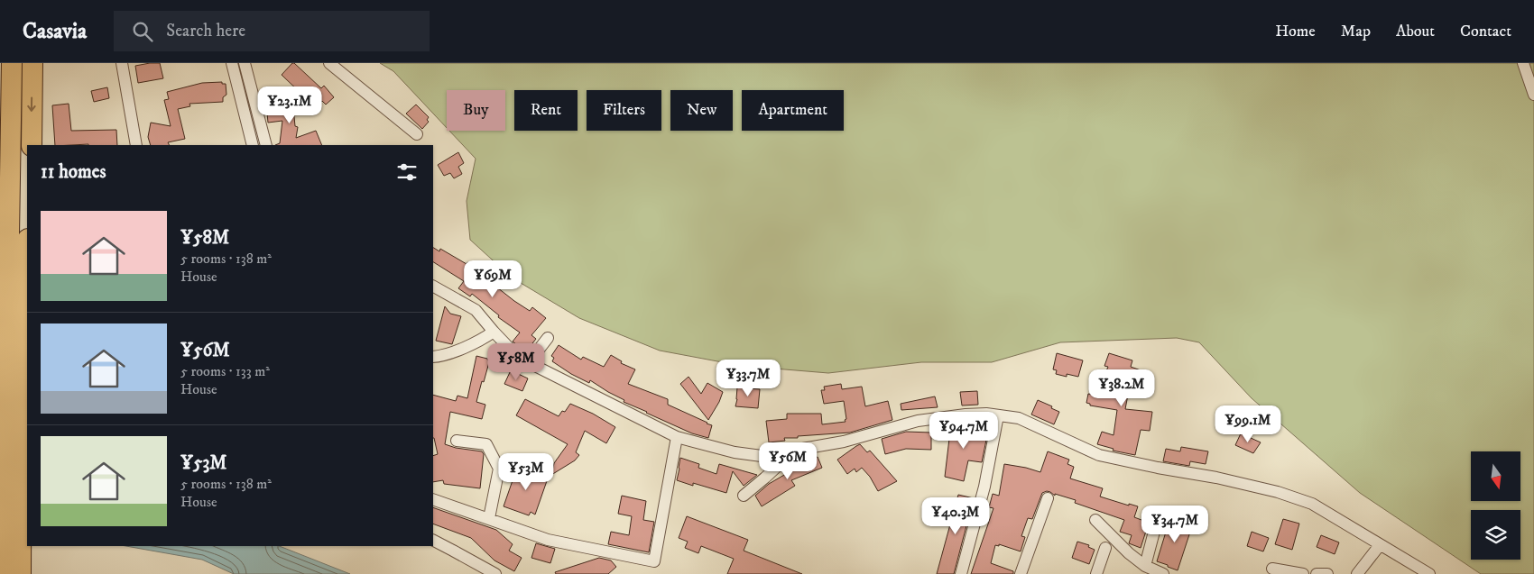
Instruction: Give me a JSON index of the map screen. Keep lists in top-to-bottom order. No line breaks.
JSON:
{"north":"bottom","page":{"header":"Casavia","search":"Search here","nav":["Home","Map","About","Contact"],"price":["¥23.1M","¥69M","¥58M","¥33.7M","¥38.2M","¥99.1M","¥94.7M","¥56M","¥53M","¥40.3M","¥34.7M"],"chip":["Buy","Rent","Filters","New","Apartment"],"heading":"11 homes","list":[{"name":"¥58M","note":"5 rooms · 138 m² · House"},{"name":"¥56M","note":"5 rooms · 133 m² · House"},{"name":"¥53M","note":"5 rooms · 138 m² · House"}]}}
